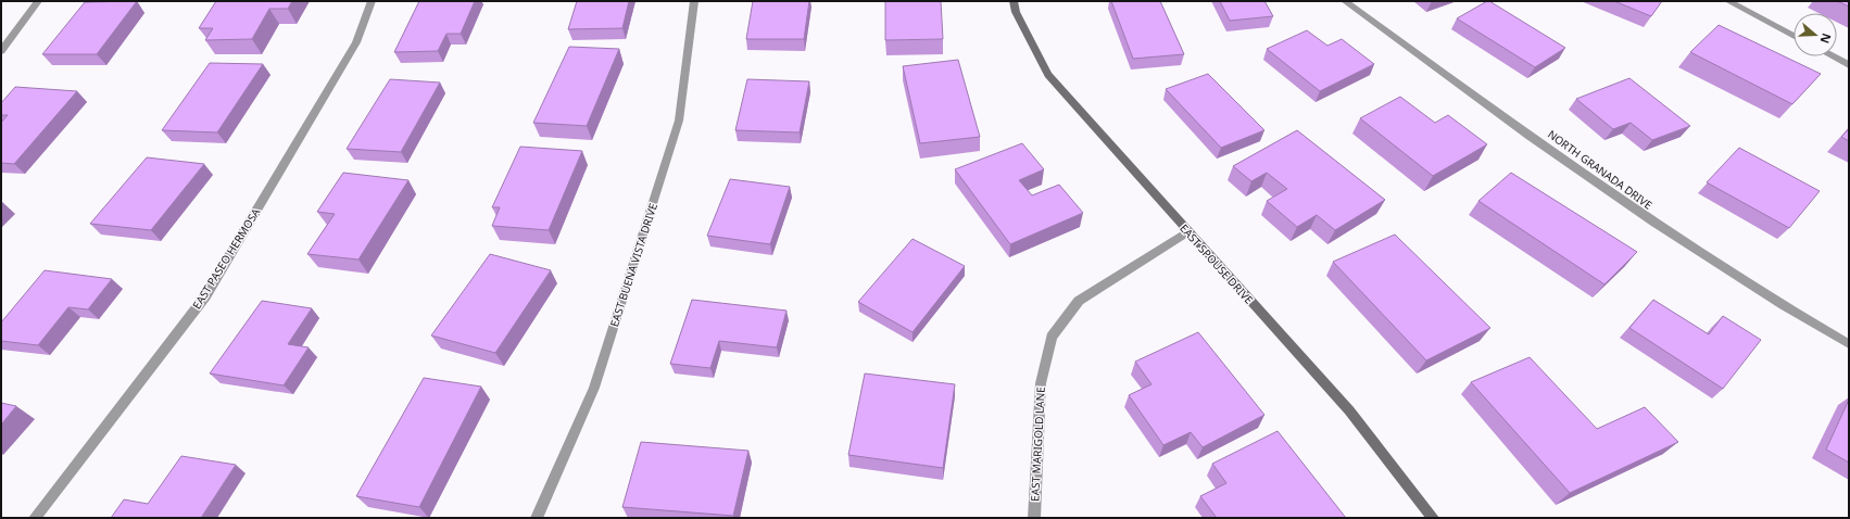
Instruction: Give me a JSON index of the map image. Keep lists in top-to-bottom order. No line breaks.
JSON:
{"streets":{"main road":["EAST SPOUSE DRIVE"],"street":["NORTH GRANADA DRIVE","EAST PASEO HERMOSA","EAST BUENA VISTA DRIVE","EAST MARIGOLD LANE"]},"crossings":[["EAST SPOUSE DRIVE","EAST MARIGOLD LANE"]],"north":"right"}
